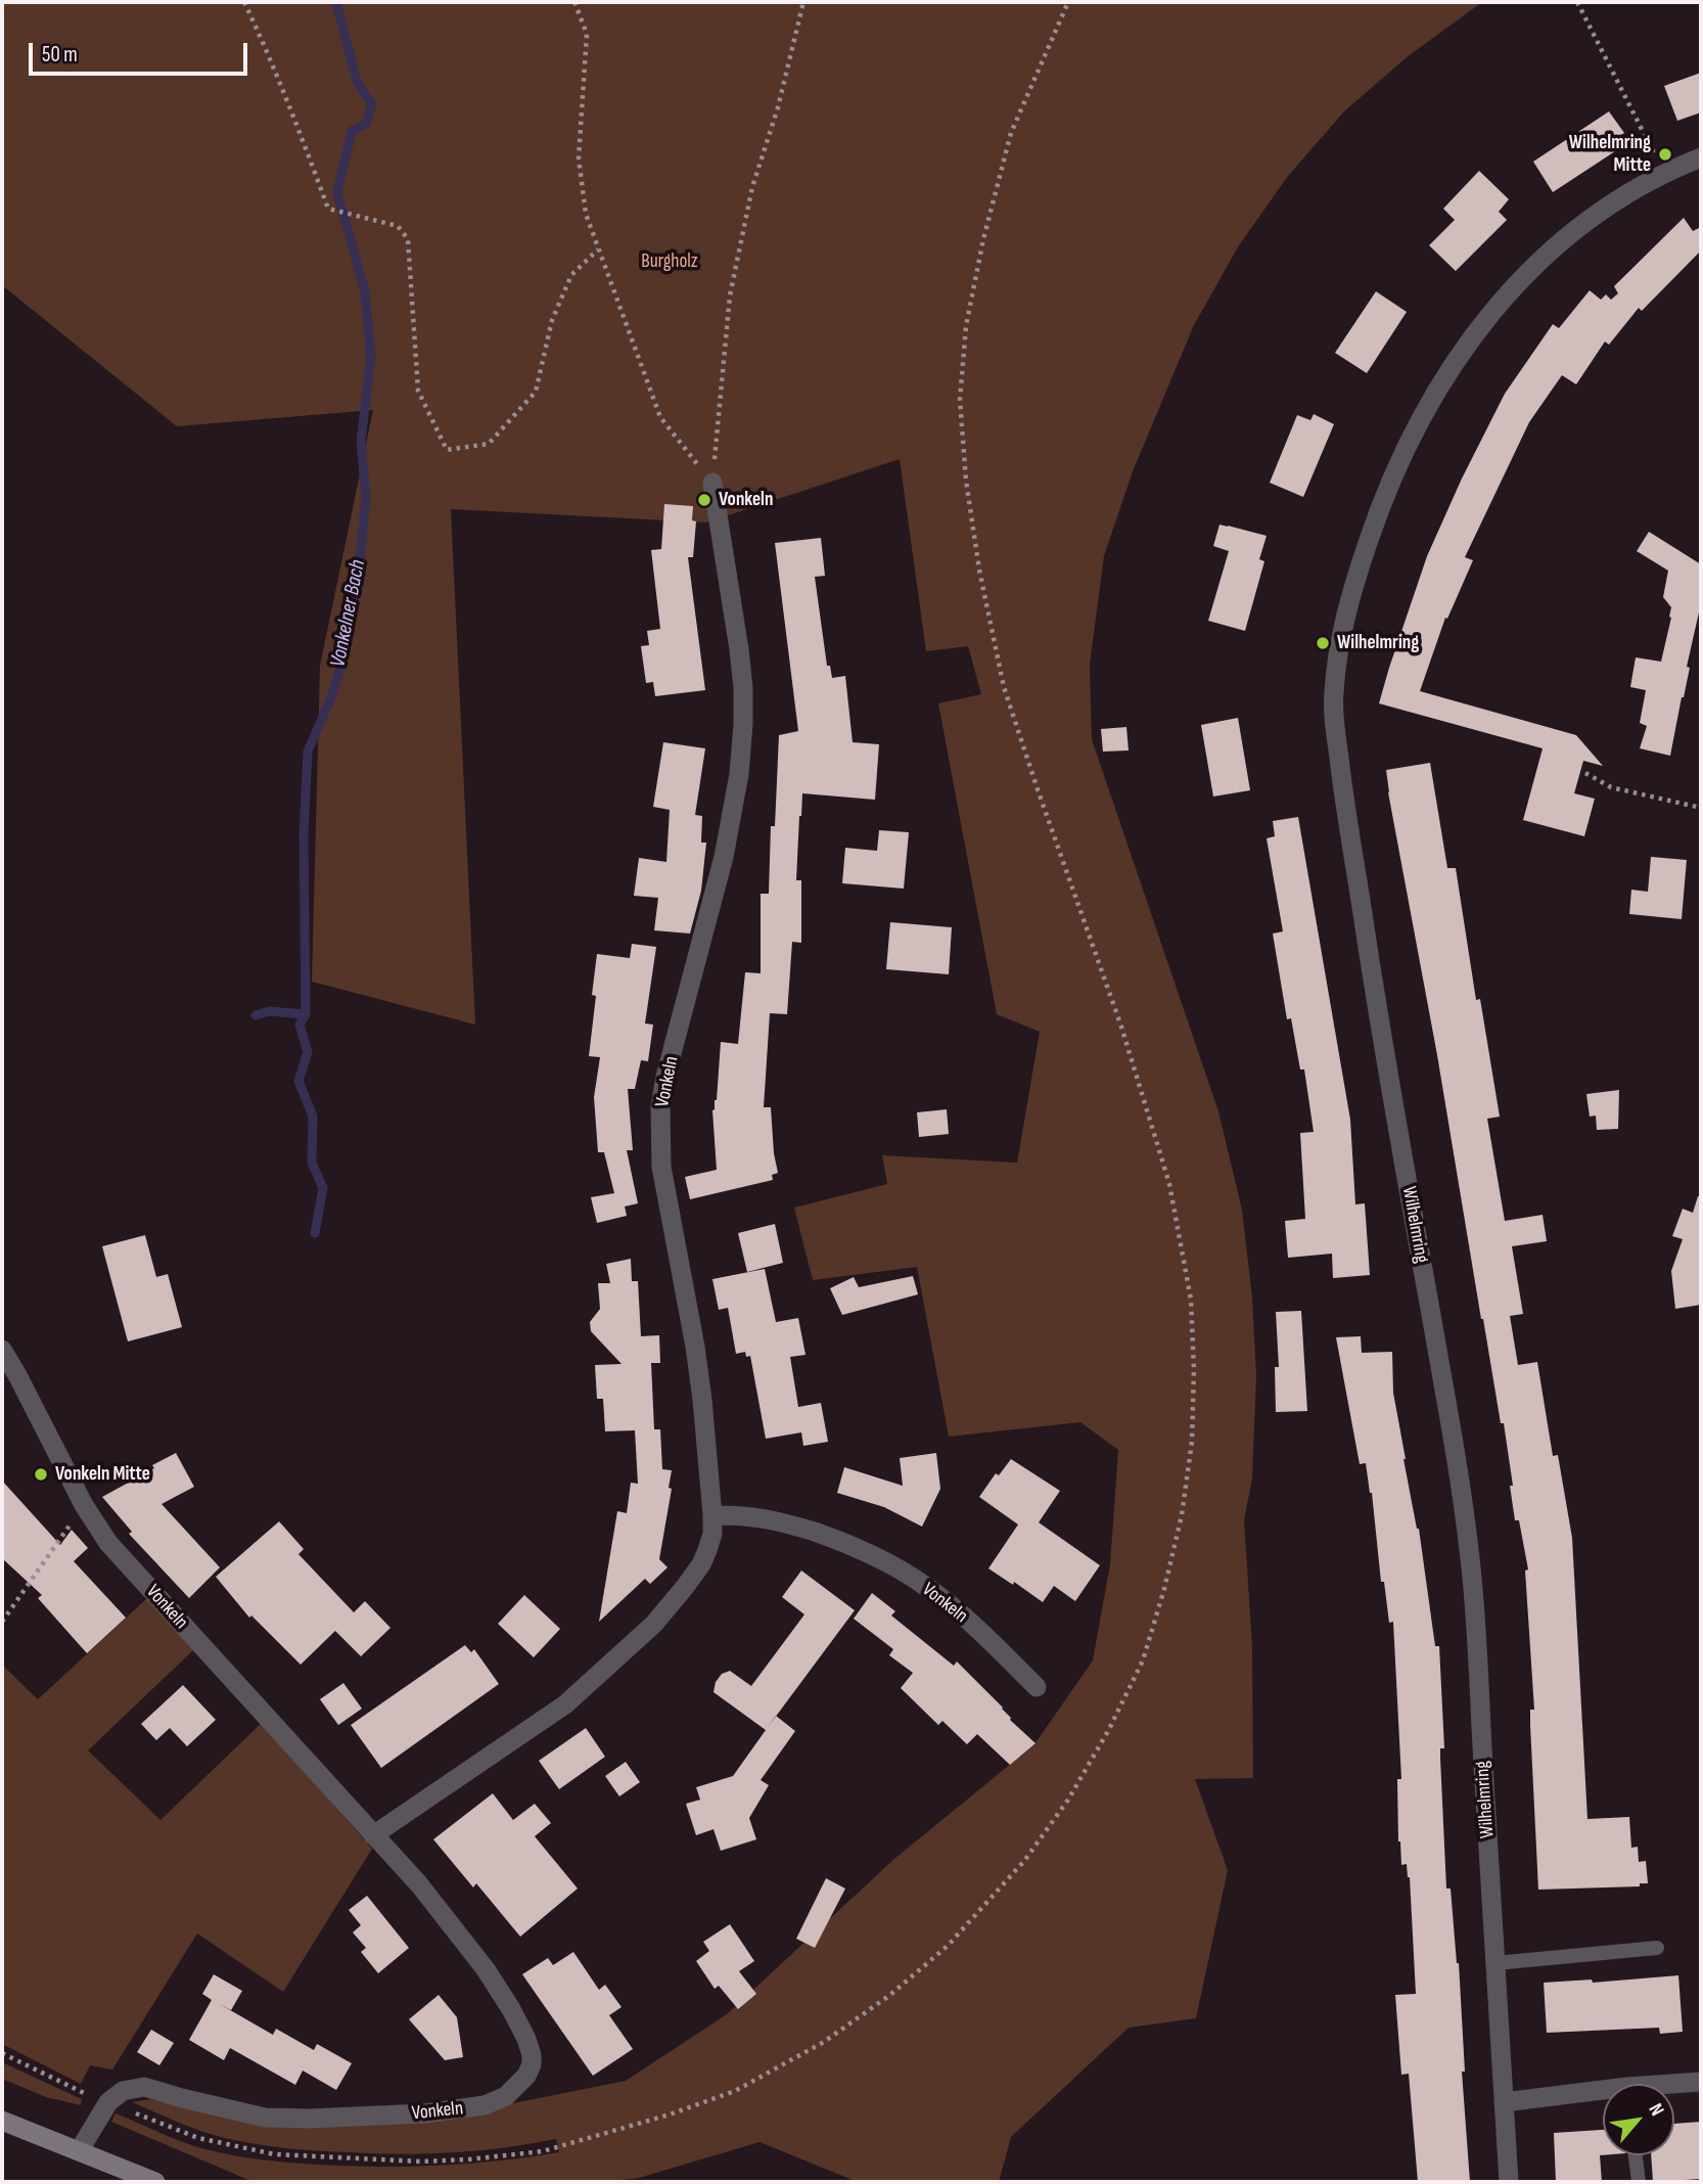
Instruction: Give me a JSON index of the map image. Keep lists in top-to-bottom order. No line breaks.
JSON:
{"streets":{"street":["Vonkeln","Wilhelmring"]},"water":["Vonkelner Bach"],"parks":["Burgholz"],"places":["Wilhelmring Mitte","Vonkeln","Wilhelmring","Vonkeln Mitte"],"scale_bar":"50 m","north":"top right"}
